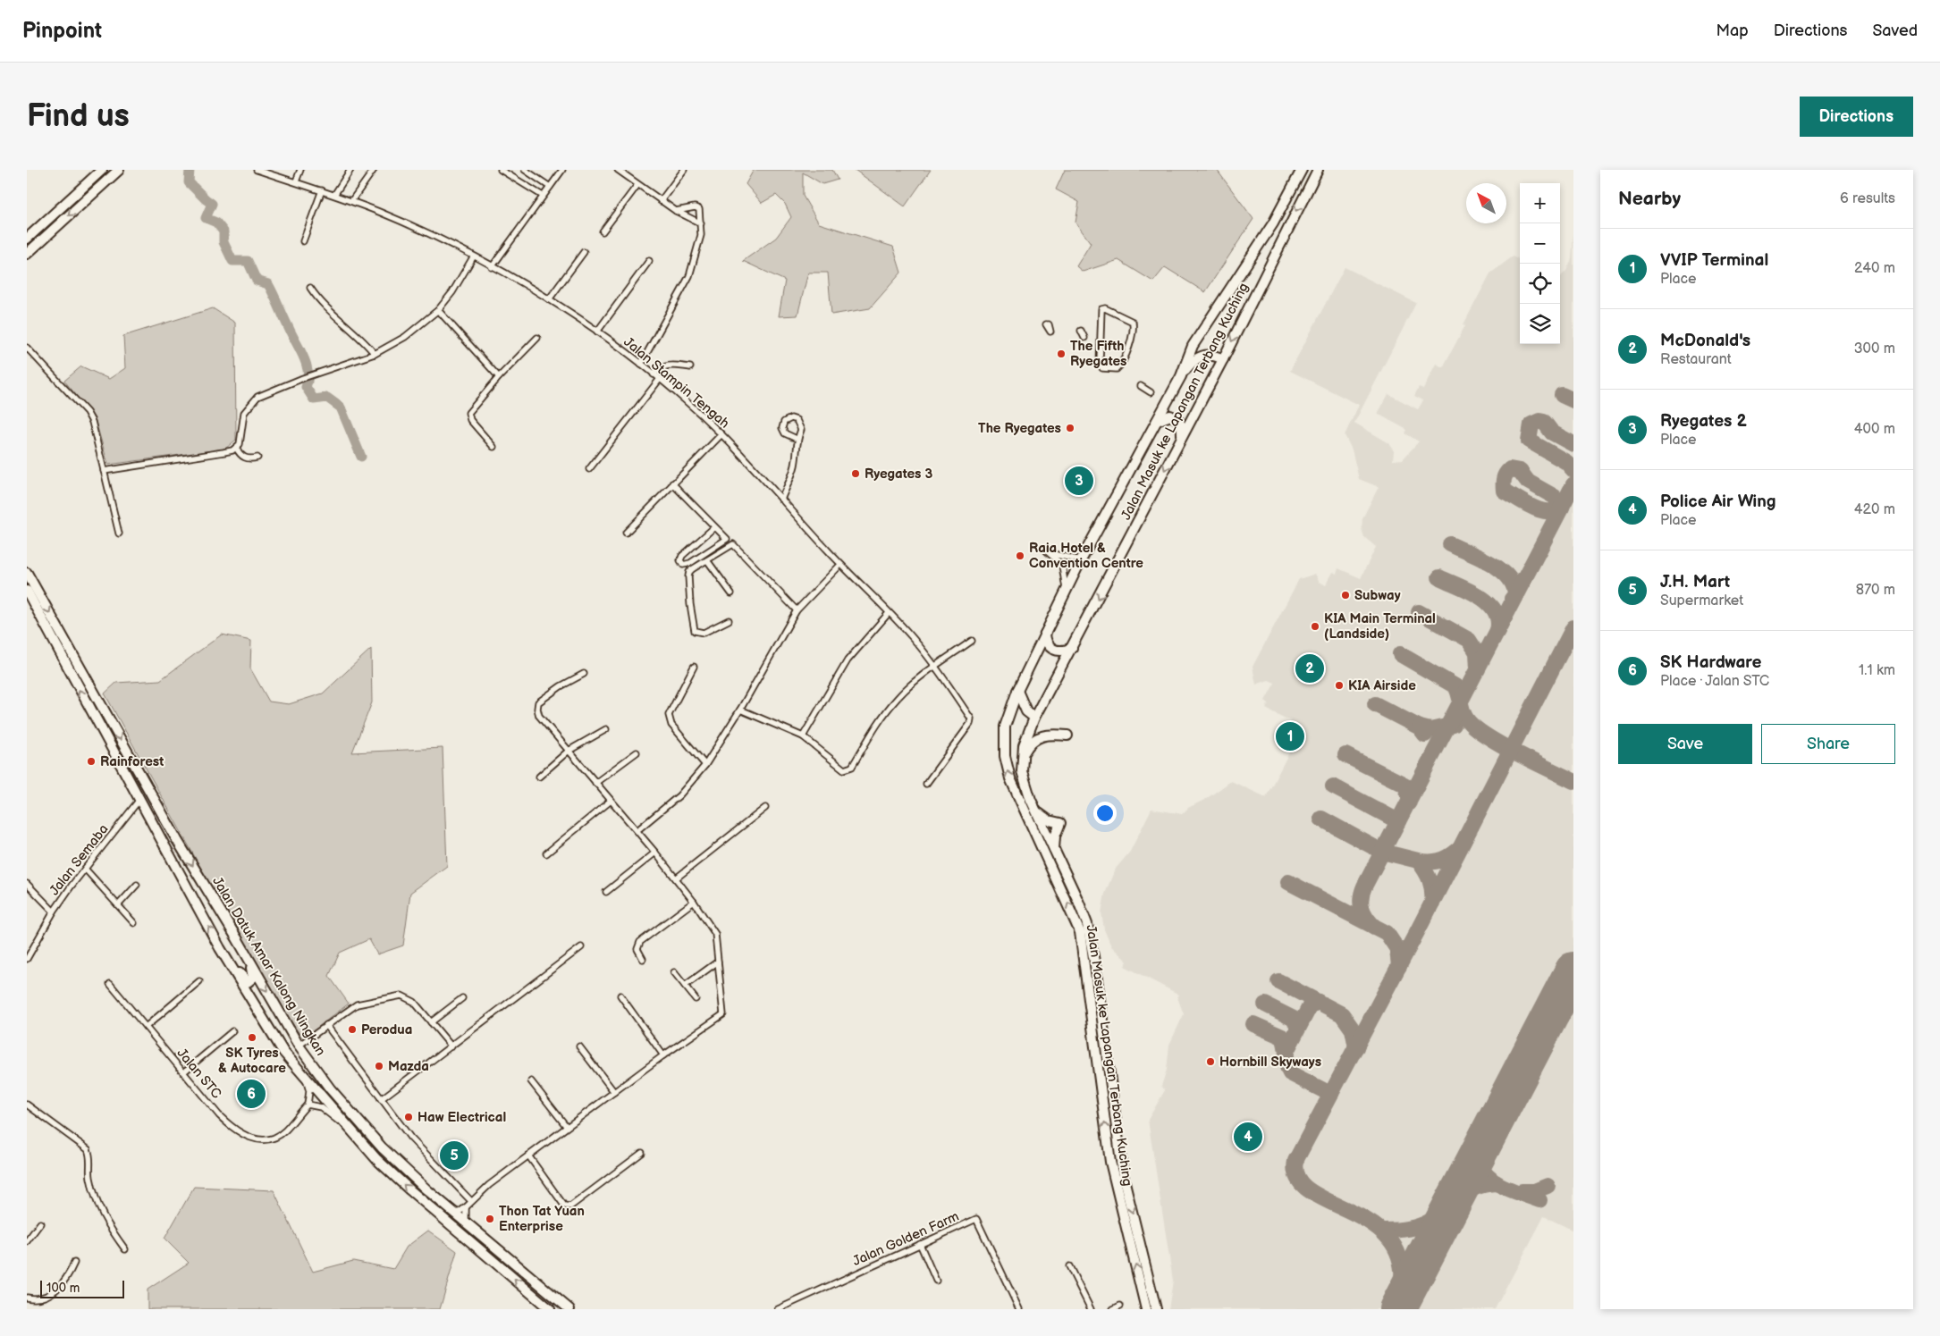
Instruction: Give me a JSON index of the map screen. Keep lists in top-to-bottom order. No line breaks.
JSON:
{"streets":{"highway":["Jalan Masuk ke Lapangan Terbang Kuching","Jalan Datuk Amar Kalong Ningkan"],"street":["Jalan Stampin Tengah","Jalan Semaba","Jalan STC","Jalan Golden Farm"]},"places":["The Fifth Ryegates","The Ryegates","Ryegates 3","Raia Hotel & Convention Centre","Subway","KIA Main Terminal (Landside)","KIA Airside","Rainforest","Perodua","SK Tyres & Autocare","Hornbill Skyways","Mazda","Haw Electrical","Thon Tat Yuan Enterprise"],"scale_bar":"100 m","north":"top left","page":{"header":"Pinpoint","nav":["Map","Directions","Saved"],"buttons":["Directions",["Save","Share"]],"title":"Find us","heading":["Nearby","6 results"],"map_buttons":["+","−"],"list":[{"mark":"1","name":"VVIP Terminal","note":"Place","value":"240 m"},{"mark":"2","name":"McDonald's","note":"Restaurant","value":"300 m"},{"mark":"3","name":"Ryegates 2","note":"Place","value":"400 m"},{"mark":"4","name":"Police Air Wing","note":"Place","value":"420 m"},{"mark":"5","name":"J.H. Mart","note":"Supermarket","value":"870 m"},{"mark":"6","name":"SK Hardware","note":"Place · Jalan STC","value":"1.1 km"}],"pins":["3","2","1","6","4","5"],"scale":"100 m"}}
